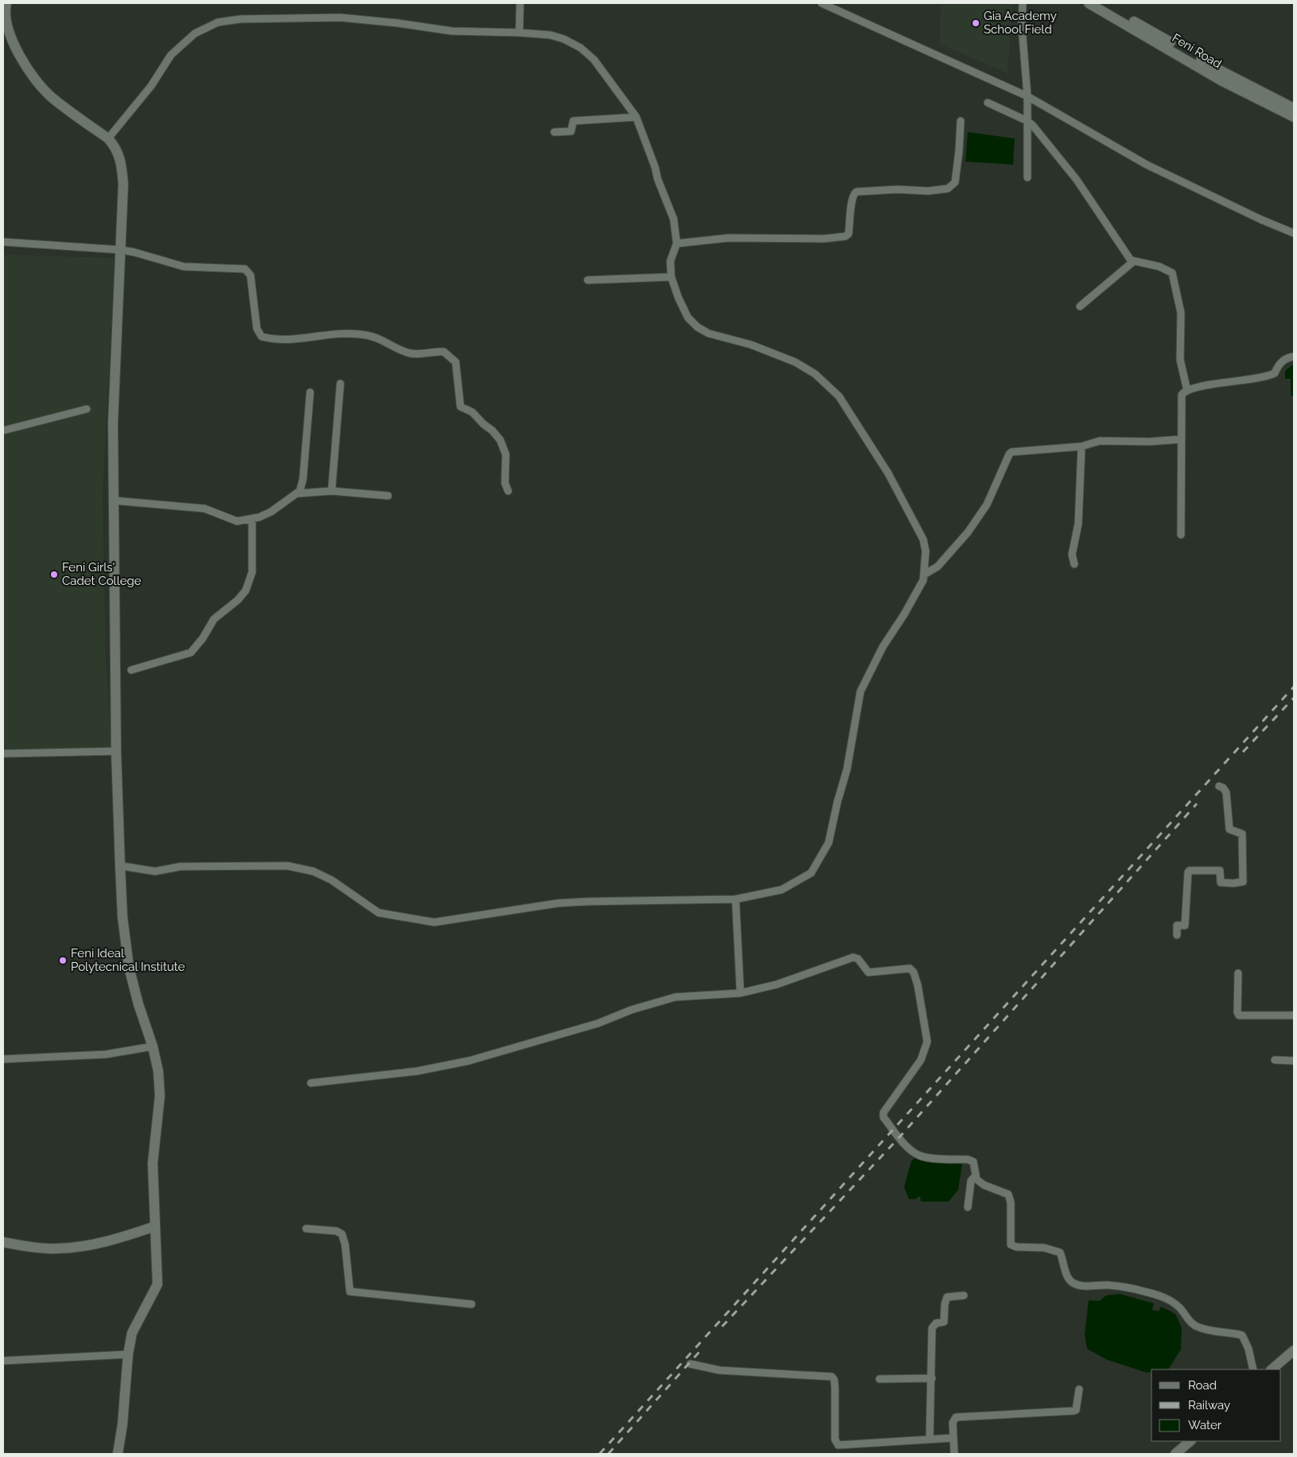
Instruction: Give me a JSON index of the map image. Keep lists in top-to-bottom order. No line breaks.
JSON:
{"streets":{"main road":["Feni Road"]},"places":["Gia Academy School Field","Feni Girls' Cadet College","Feni Ideal Polytecnical Institute"],"legend":["Road","Railway","Water"]}
